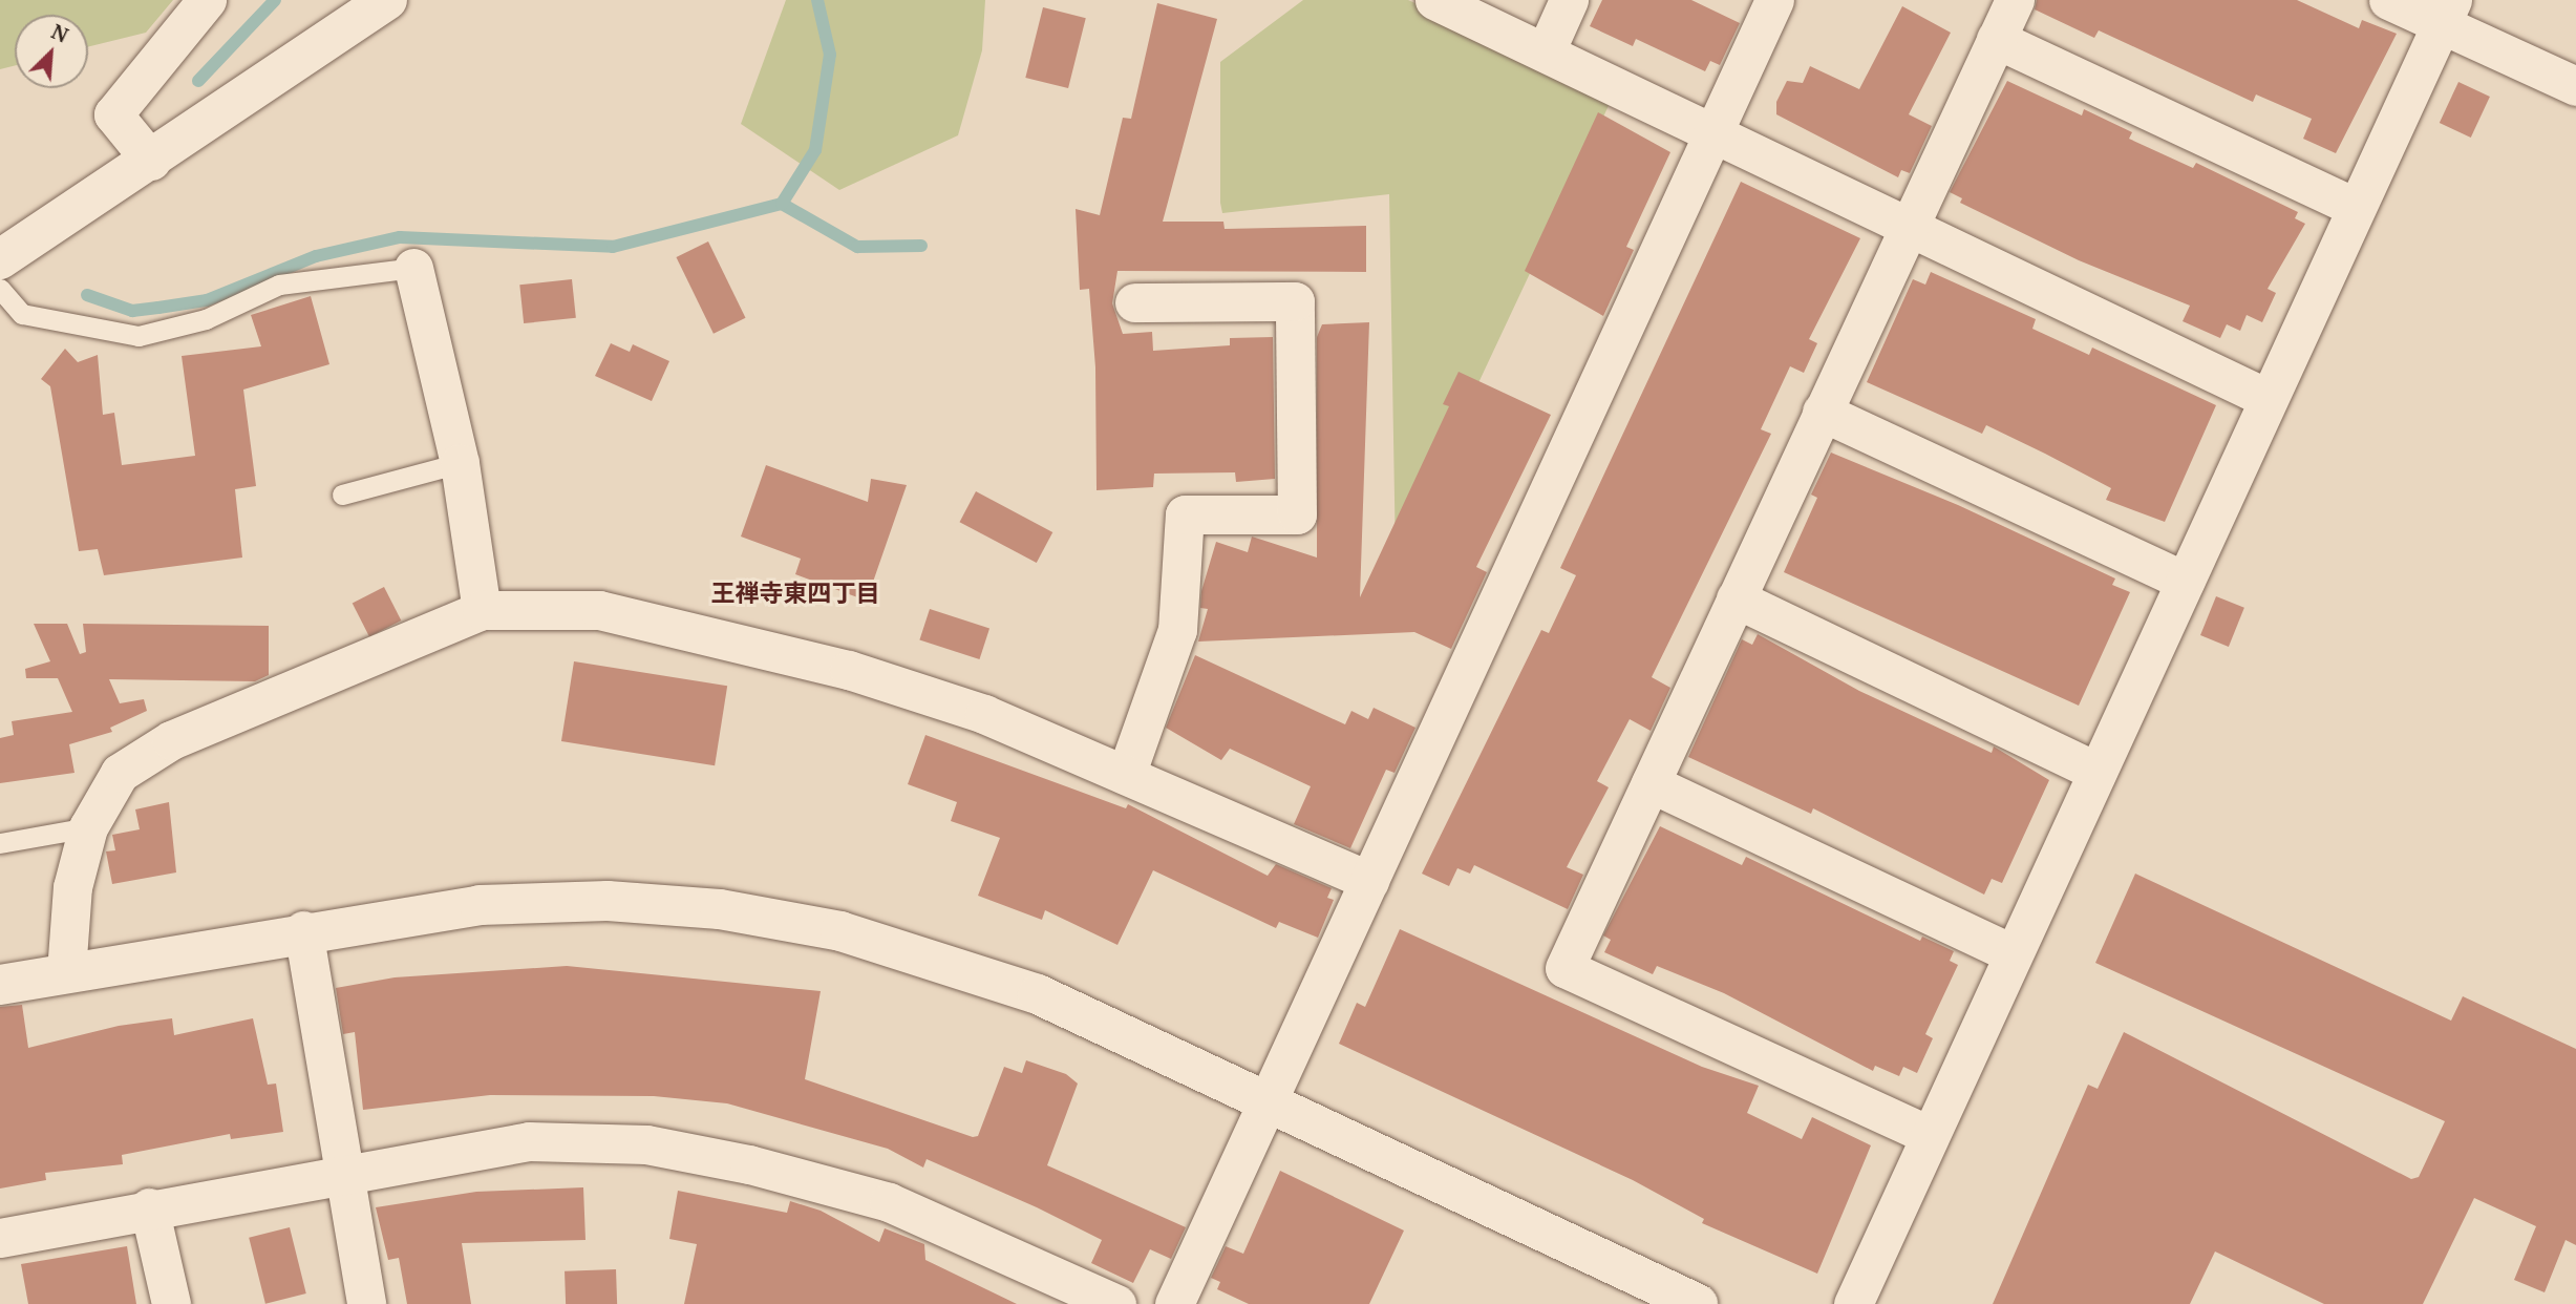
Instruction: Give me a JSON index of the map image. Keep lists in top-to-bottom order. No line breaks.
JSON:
{"districts":["王禅寺東四丁目"],"north":"top right"}
